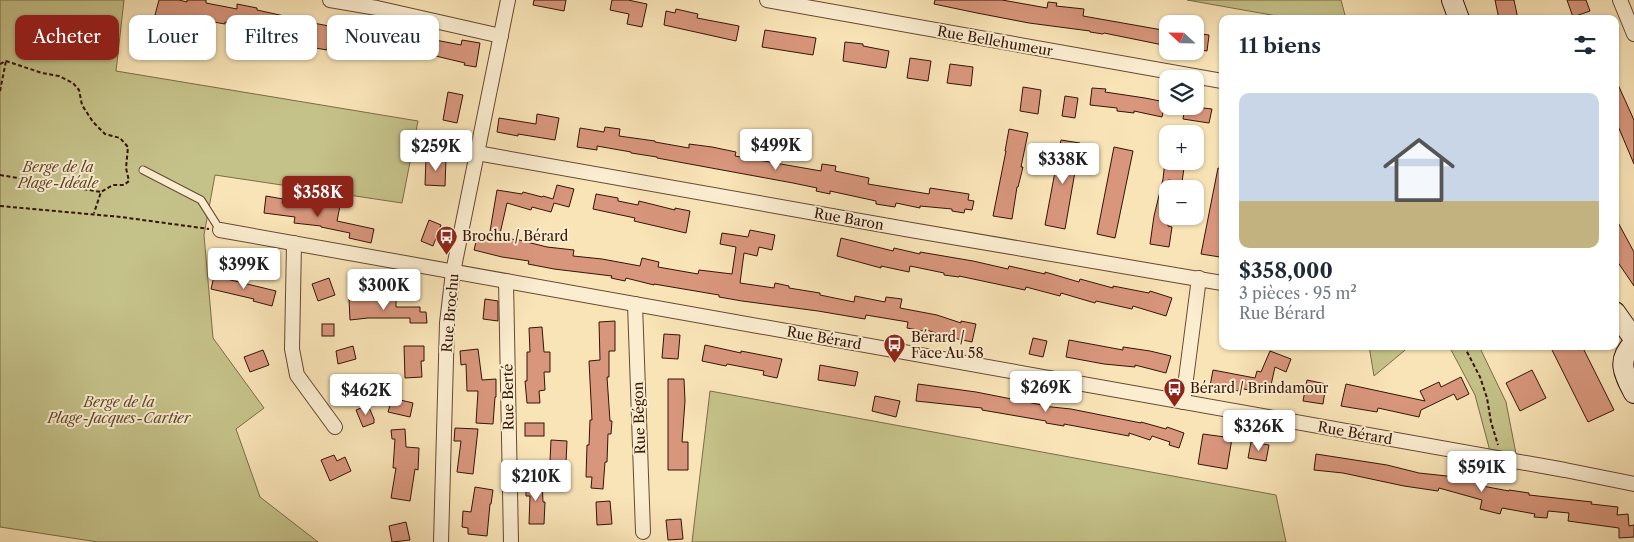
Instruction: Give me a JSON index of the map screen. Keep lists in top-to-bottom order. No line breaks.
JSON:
{"streets":{"street":["Rue Bellehumeur","Rue Baron","Rue Brochu","Rue Bérard","Rue Berté","Rue Bégon"]},"crossings":[["Rue Baron","Rue Brochu"],["Rue Brochu","Rue Bérard"],["Rue Bérard","Rue Berté"],["Rue Bérard","Rue Bégon"]],"parks":["Berge de la Plage-Idéale","Berge de la Plage-Jacques-Cartier"],"places":{"bus stop":["Brochu / Bérard","Bérard / Face Au 58","Bérard / Brindamour"]},"north":"left","page":{"map_buttons":["+","−"],"chip":["Acheter","Louer","Filtres","Nouveau"],"heading":"11 biens","list":[{"name":"$358,000","note":"3 pièces · 95 m² · Rue Bérard"}],"price":["$499K","$259K","$338K","$358K","$399K","$300K","$269K","$462K","$326K","$591K","$210K"]}}
